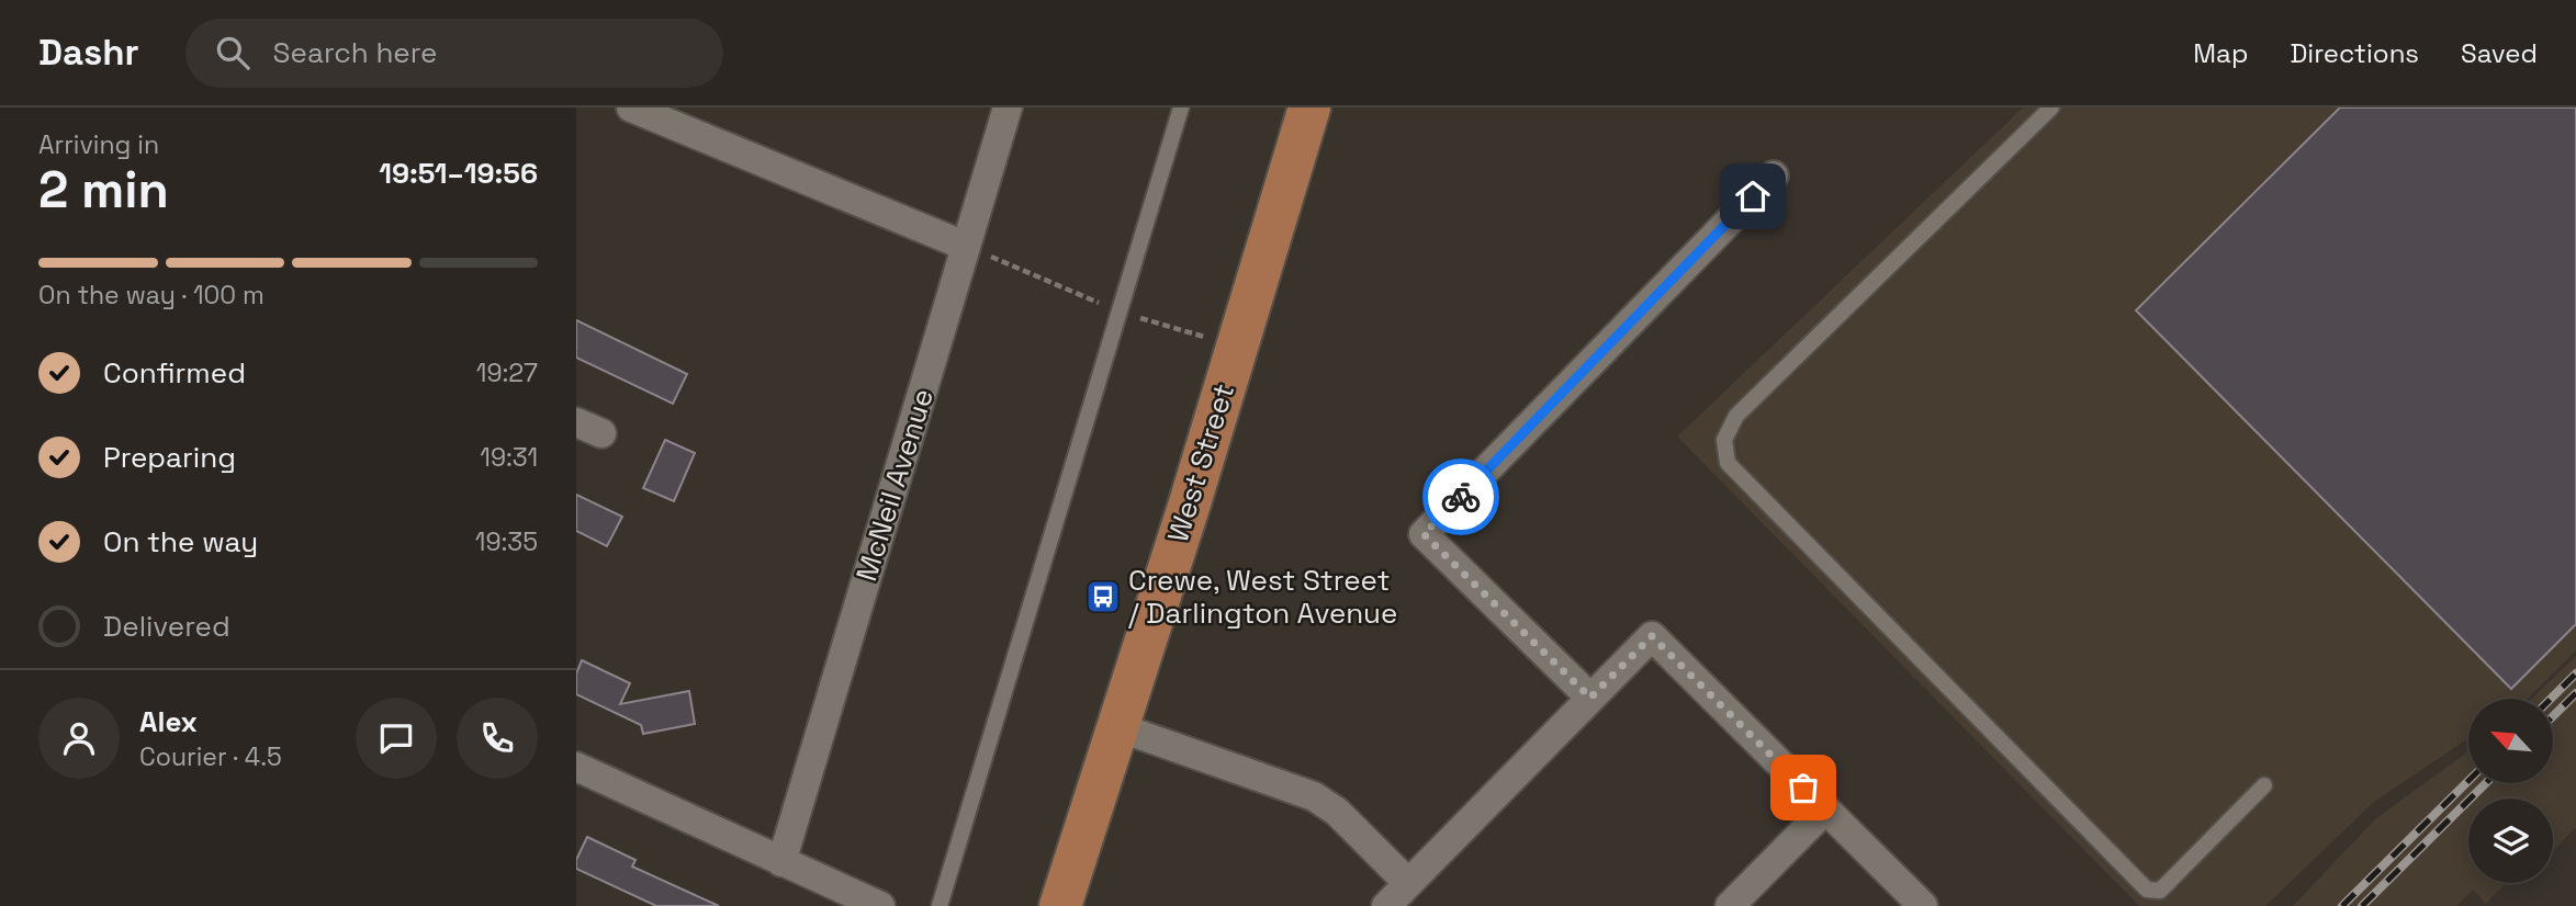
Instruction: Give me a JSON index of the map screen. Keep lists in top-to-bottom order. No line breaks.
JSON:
{"streets":{"main road":["West Street"],"street":["McNeil Avenue"]},"places":{"bus stop":["Crewe, West Street / Darlington Avenue"]},"north":"top left","page":{"header":"Dashr","search":"Search here","nav":["Map","Directions","Saved"],"heading":["2 min","Arriving in","19:51–19:56"],"panel":["Alex","Courier · 4.5"],"bar":"On the way · 100 m","list":[["Confirmed","19:27"],["Preparing","19:31"],["On the way","19:35"],"Delivered"]}}
